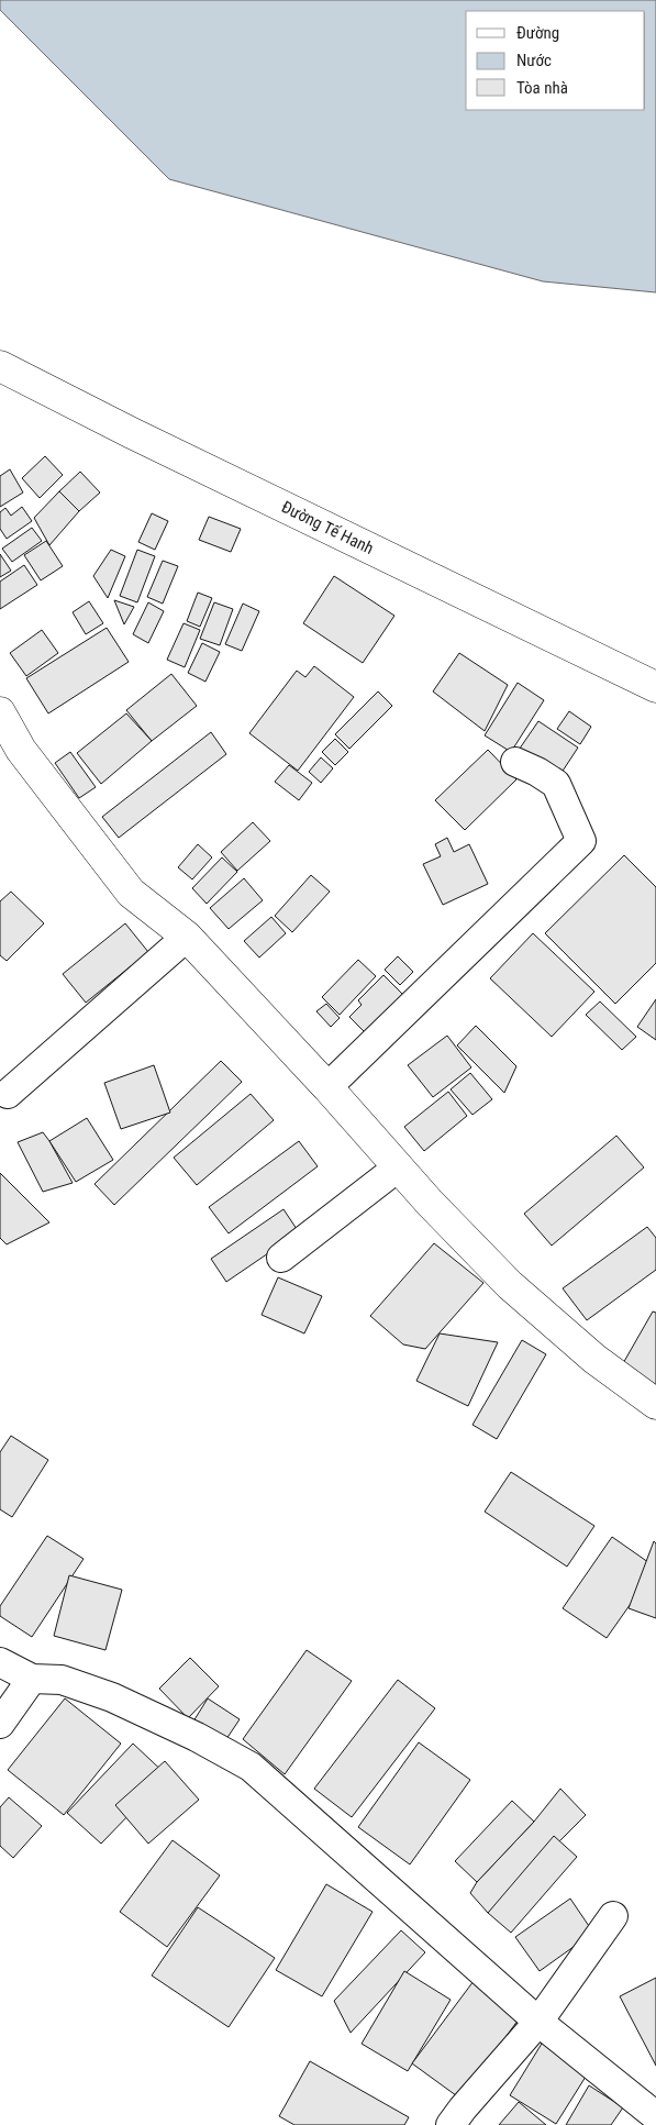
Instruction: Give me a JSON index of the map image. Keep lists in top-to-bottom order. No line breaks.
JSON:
{"streets":{"street":["Đường Tế Hanh"]},"legend":["Đường","Nước","Tòa nhà"]}
